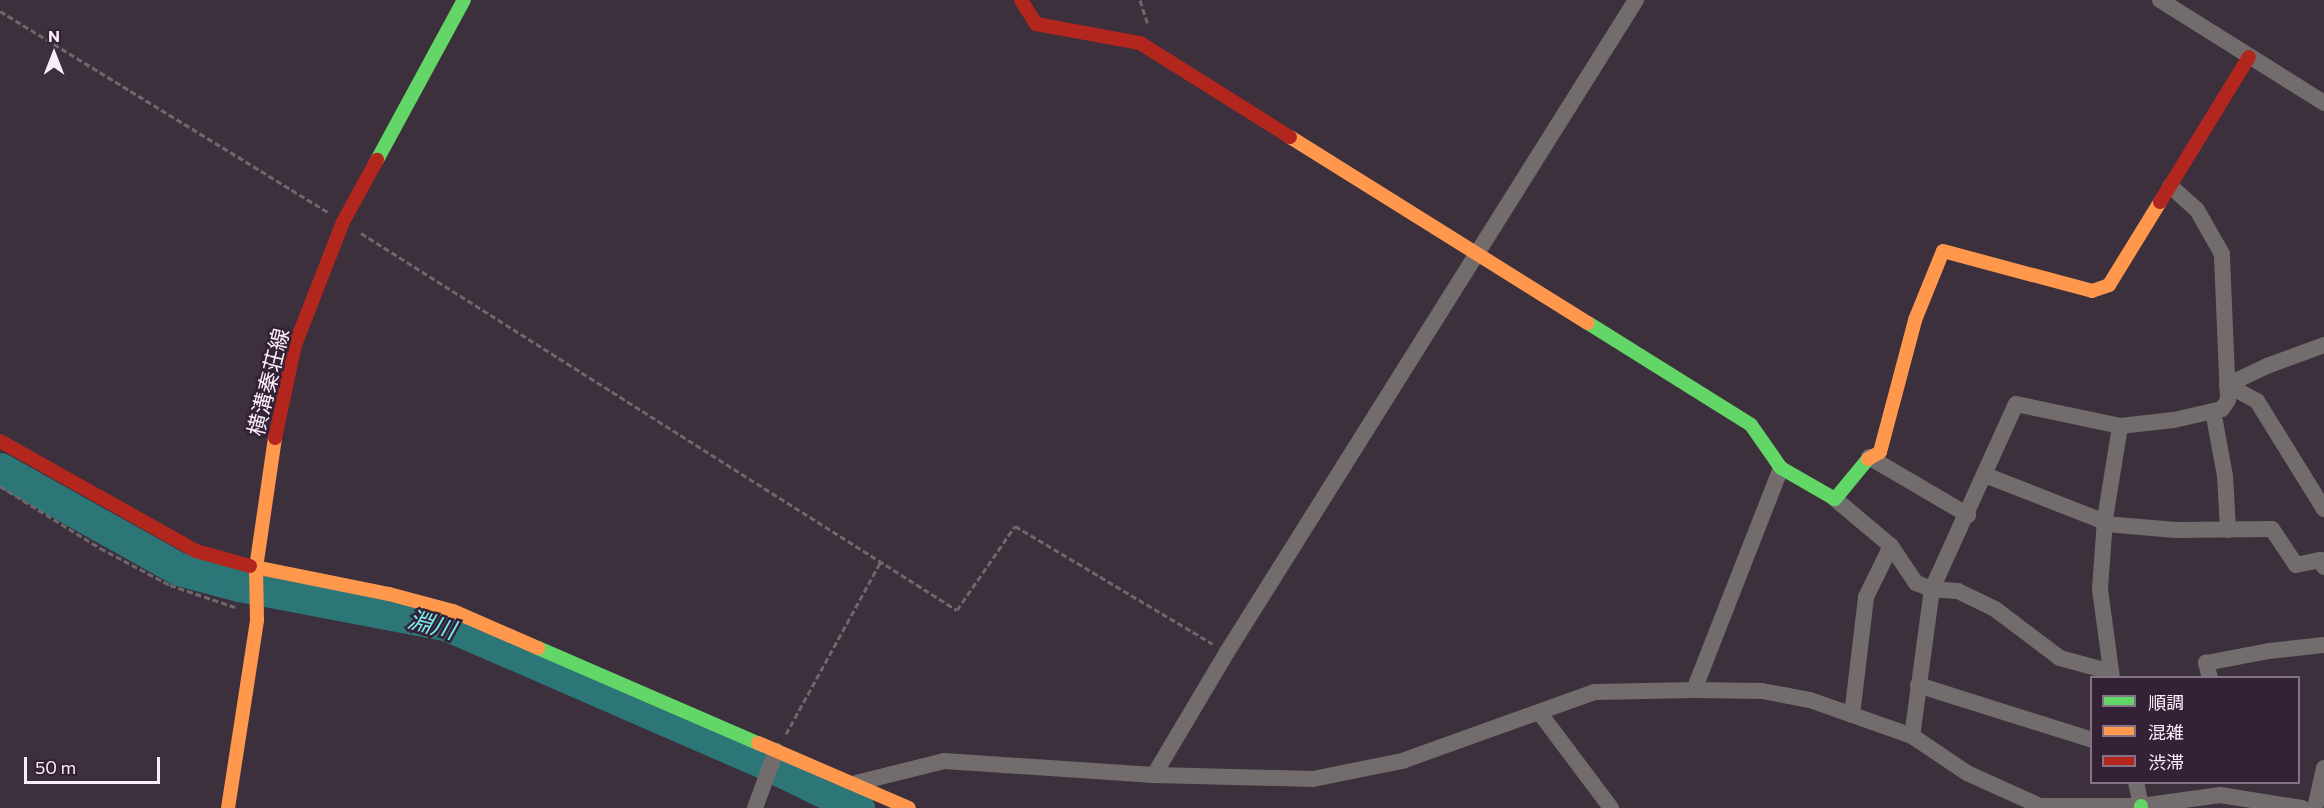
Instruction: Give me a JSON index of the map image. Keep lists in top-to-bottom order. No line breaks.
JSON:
{"streets":{"street":["横溝秦荘線"]},"water":["淵川"],"legend":["順調","混雑","渋滞"],"scale_bar":"50 m","north":"top"}
